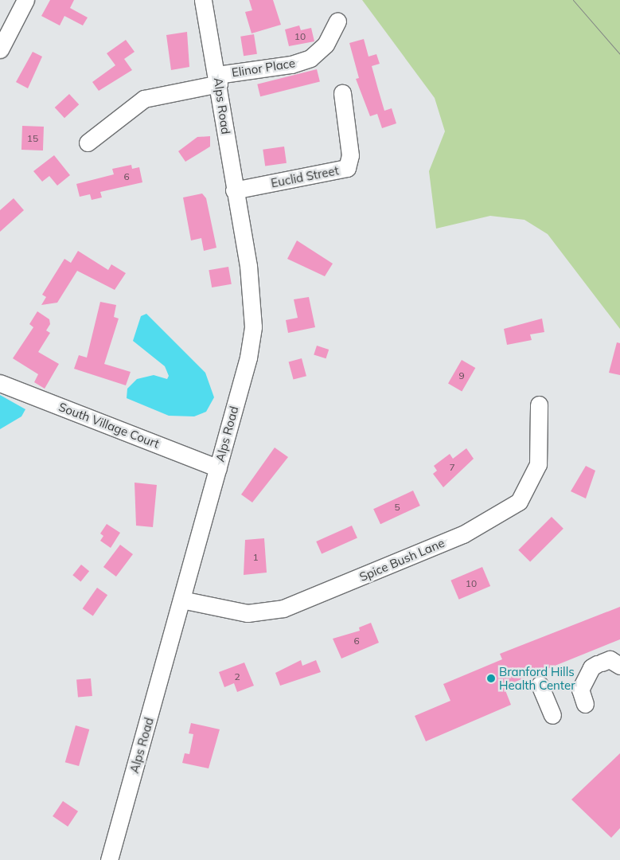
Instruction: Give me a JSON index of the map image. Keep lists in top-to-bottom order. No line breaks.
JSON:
{"streets":{"street":["Elinor Place","Alps Road","Euclid Street","South Village Court","Spice Bush Lane"]},"crossings":[["Elinor Place","Alps Road"],["Alps Road","Euclid Street"],["Alps Road","South Village Court"],["Alps Road","Spice Bush Lane"]],"places":["Branford Hills Health Center"],"house_numbers":["10","15","6","9","7","5","1","10","6","2"]}
